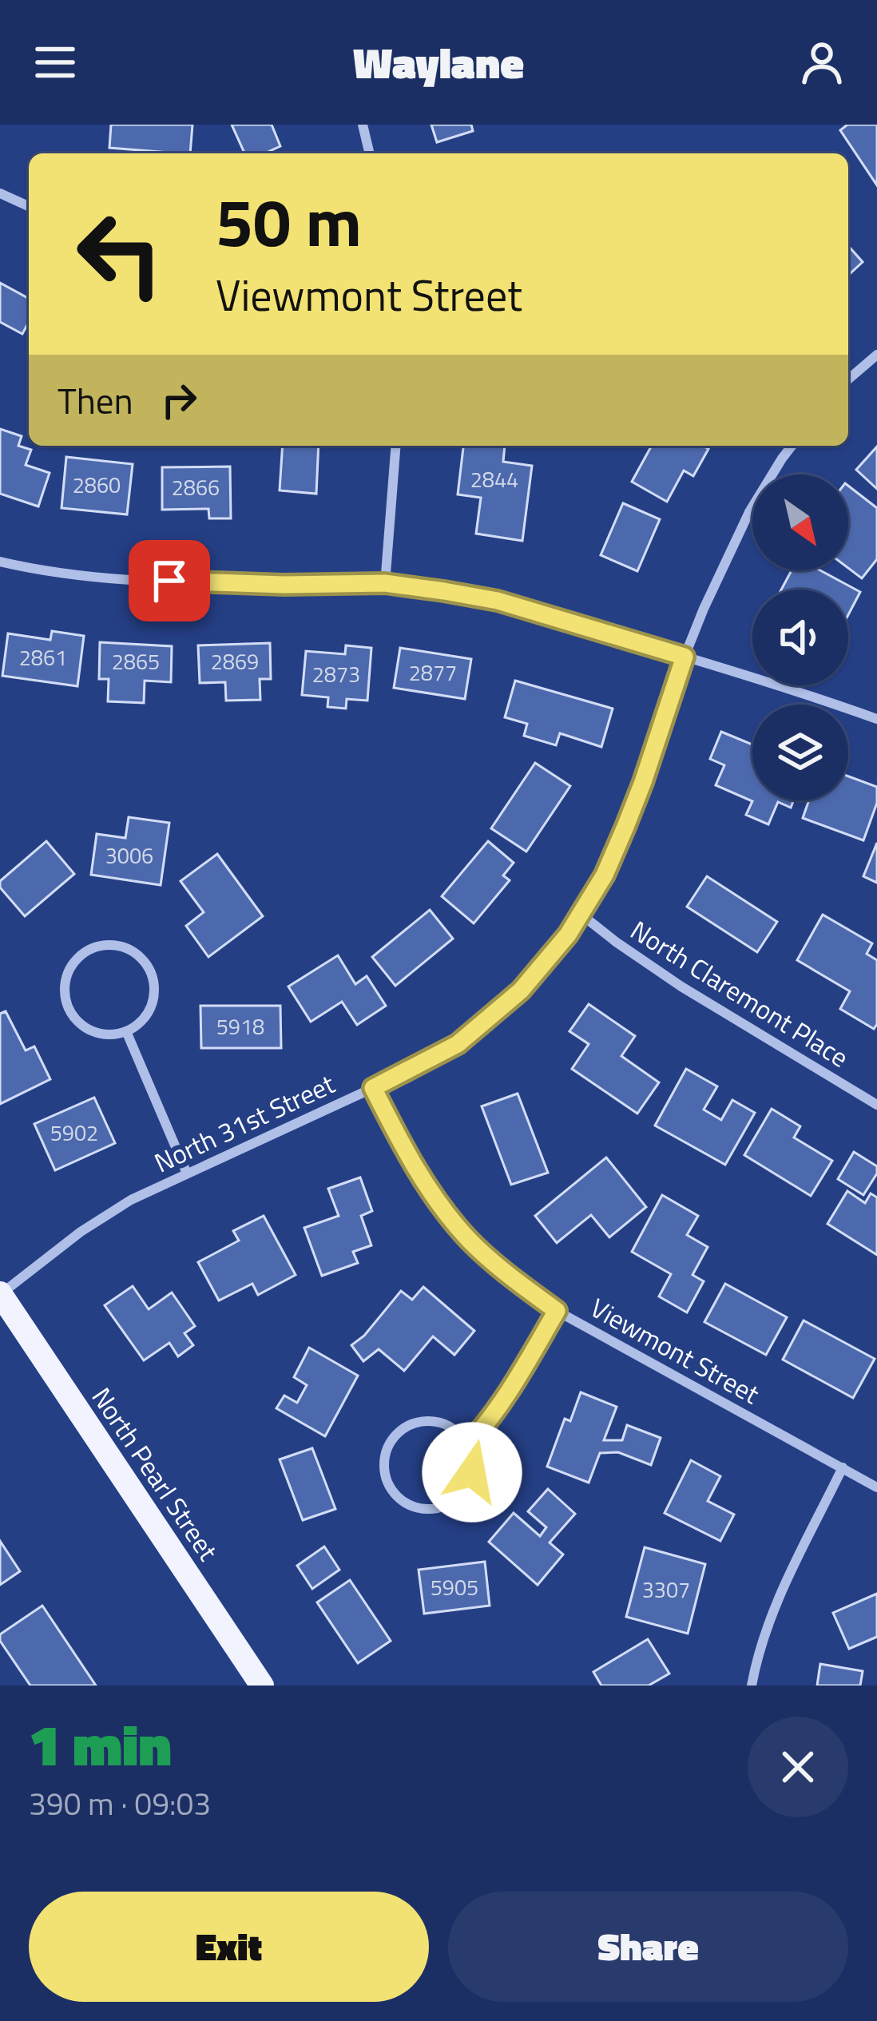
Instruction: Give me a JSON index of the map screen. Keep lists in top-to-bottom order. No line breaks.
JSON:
{"streets":{"main road":["North Pearl Street"],"street":["North Claremont Place","North 31st Street","Viewmont Street"]},"crossings":[["North Claremont Place","North 31st Street"],["North 31st Street","Viewmont Street"],["North 31st Street","North Pearl Street"]],"house_numbers":["2844","2860","2866","2861","2865","2869","2877","2873","3006","5918","5902","5905","3307"],"north":"bottom right","page":{"header":"Waylane","turn":["50 m","Viewmont Street"],"then":"Then","heading":["1 min","390 m · 09:03"],"buttons":["Exit","Share"]}}
